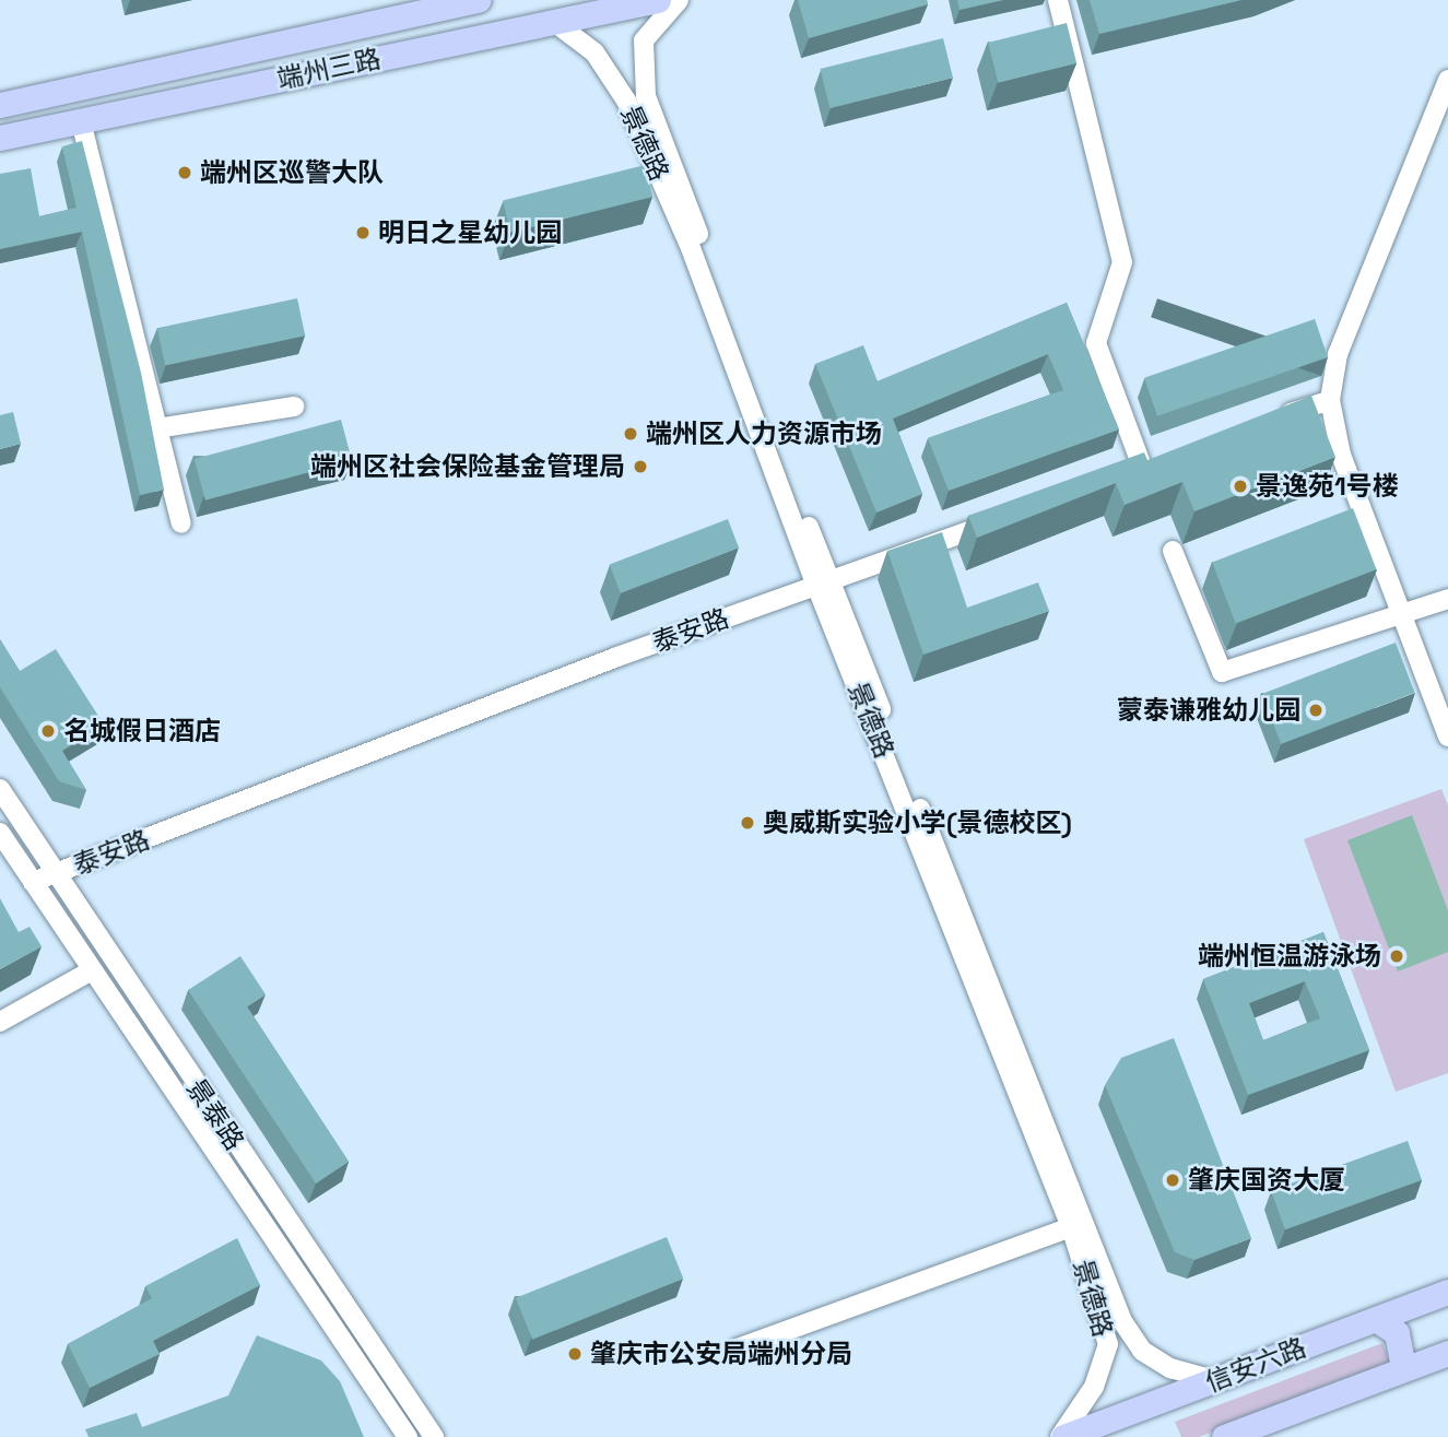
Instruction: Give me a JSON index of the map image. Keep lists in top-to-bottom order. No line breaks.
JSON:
{"streets":{"main road":["端州三路","信安六路"],"street":["景德路","泰安路","景泰路"]},"crossings":[["端州三路","景德路"],["景德路","泰安路"],["景德路","信安六路"],["泰安路","景泰路"]],"places":["端州区巡警大队","明日之星幼儿园","端州区人力资源市场","端州区社会保险基金管理局","景逸苑1号楼","蒙泰谦雅幼儿园","名城假日酒店","奥威斯实验小学(景德校区)","端州恒温游泳场","肇庆国资大厦","肇庆市公安局端州分局"]}
